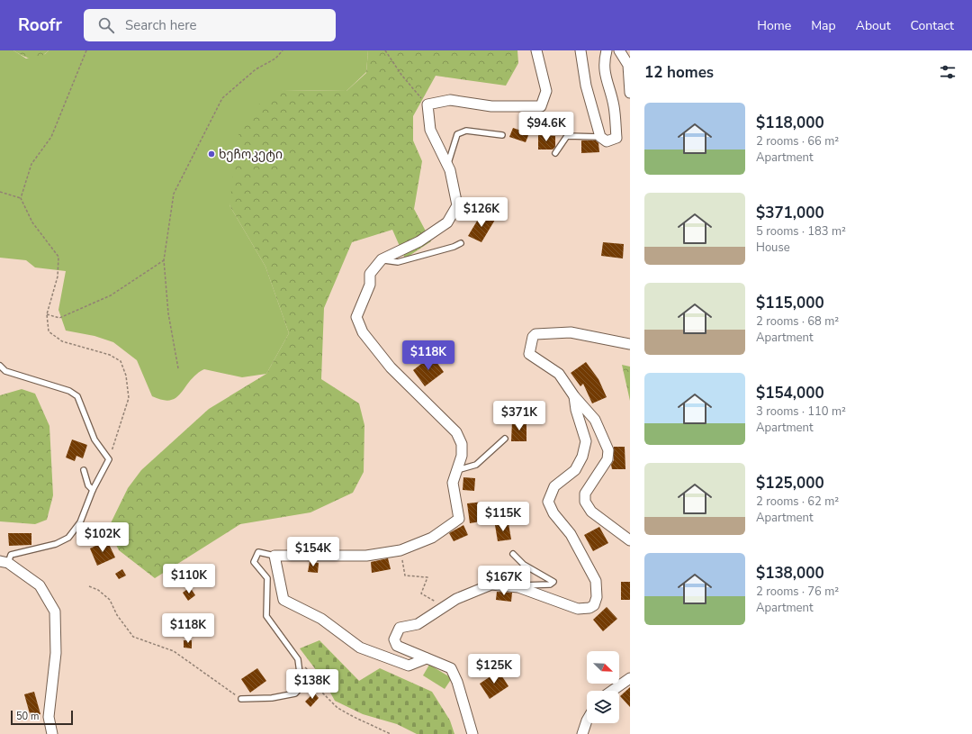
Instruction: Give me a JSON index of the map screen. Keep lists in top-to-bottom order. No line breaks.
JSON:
{"places":["ხეჩოკეტი"],"scale_bar":"50 m","north":"bottom right","page":{"header":"Roofr","search":"Search here","nav":["Home","Map","About","Contact"],"heading":"12 homes","list":[{"name":"$118,000","note":"2 rooms · 66 m² · Apartment"},{"name":"$371,000","note":"5 rooms · 183 m² · House"},{"name":"$115,000","note":"2 rooms · 68 m² · Apartment"},{"name":"$154,000","note":"3 rooms · 110 m² · Apartment"},{"name":"$125,000","note":"2 rooms · 62 m² · Apartment"},{"name":"$138,000","note":"2 rooms · 76 m² · Apartment"}],"price":["$94.6K","$126K","$118K","$371K","$115K","$102K","$154K","$110K","$167K","$118K","$125K","$138K"],"scale":"50 m"}}
